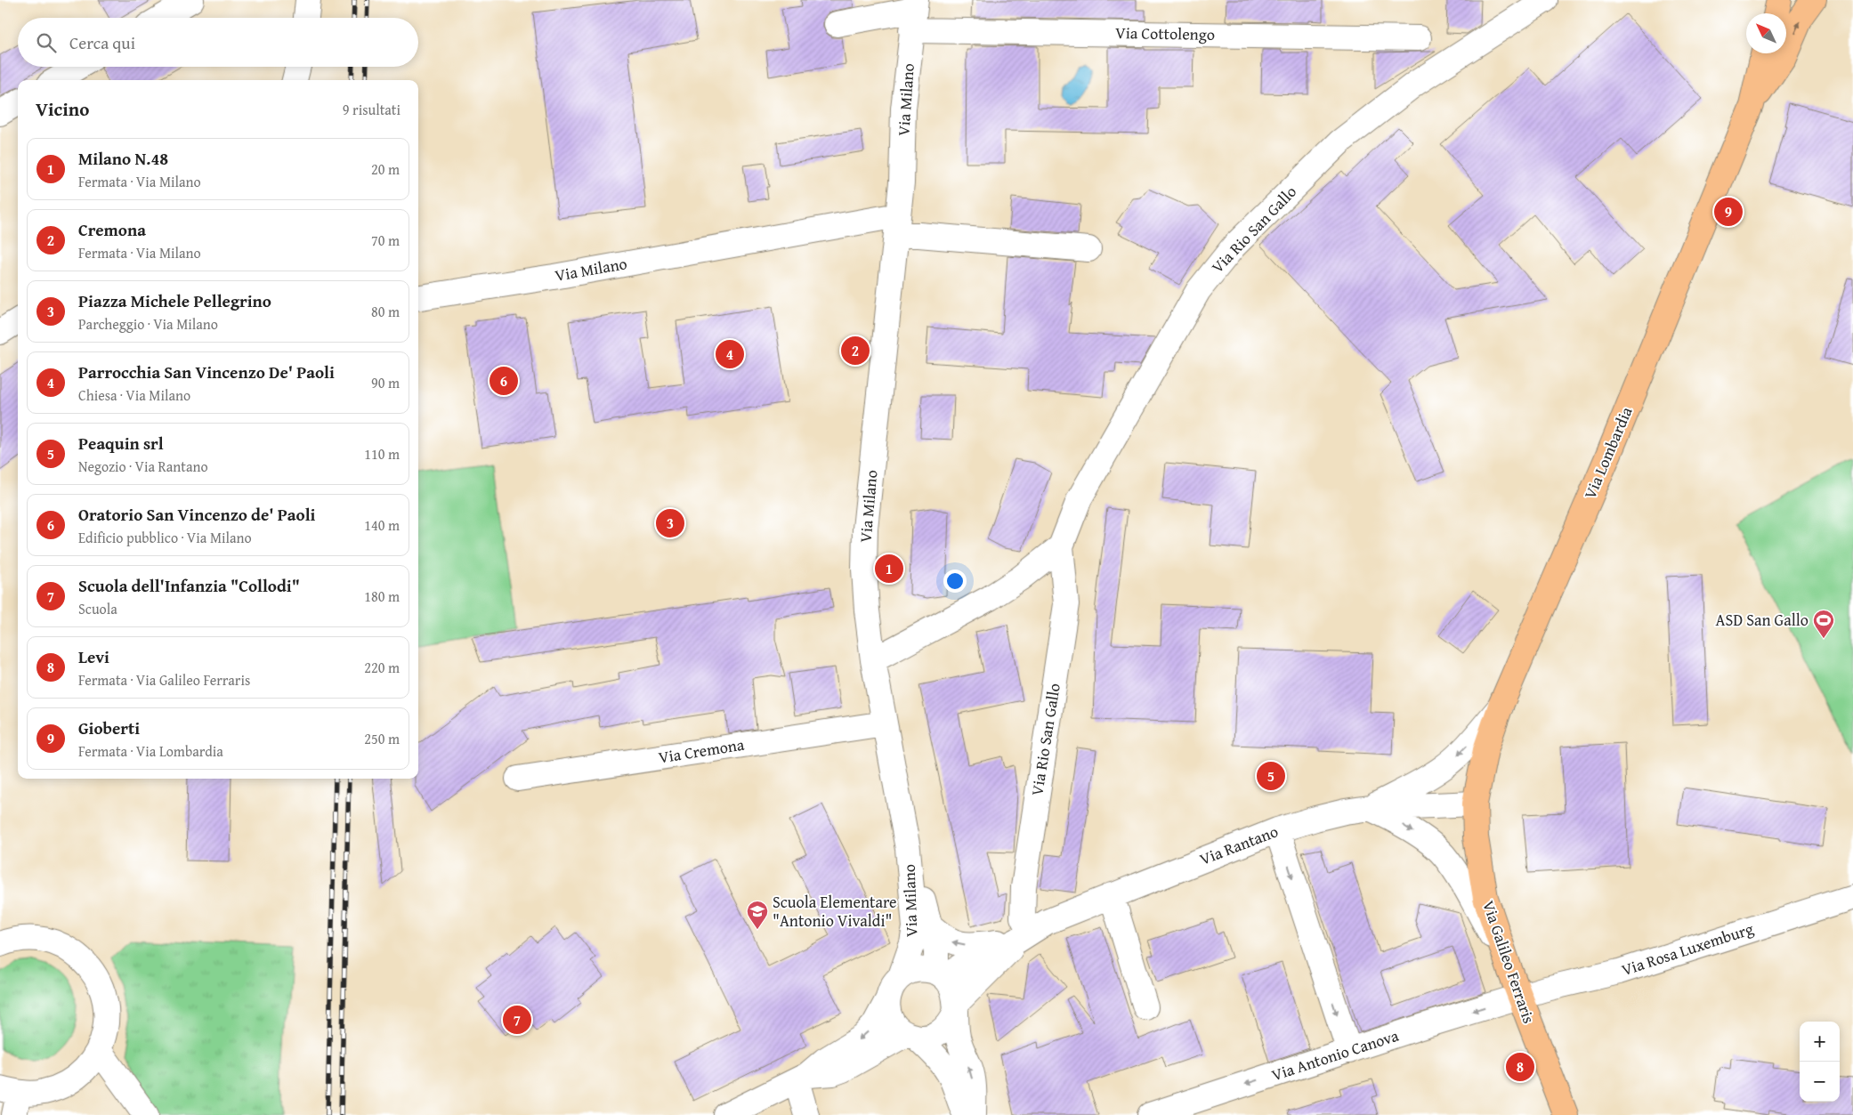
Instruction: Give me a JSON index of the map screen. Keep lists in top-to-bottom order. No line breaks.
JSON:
{"streets":{"main road":["Via Lombardia","Via Galileo Ferraris"],"street":["Via Cottolengo","Via Milano","Via Rio San Gallo","Via Cremona","Via Rantano","Via Rosa Luxemburg","Via Antonio Canova"]},"crossings":[["Via Cottolengo","Via Milano"],["Via Milano","Via Cremona"],["Via Milano","Via Rantano"],["Via Rio San Gallo","Via Rantano"],["Via Lombardia","Via Rantano"],["Via Lombardia","Via Galileo Ferraris"],["Via Rantano","Via Galileo Ferraris"],["Via Rosa Luxemburg","Via Galileo Ferraris"],["Via Rosa Luxemburg","Via Antonio Canova"],["Via Galileo Ferraris","Via Antonio Canova"]],"one_way":["Via Antonio Canova"],"places":{"sports":["ASD San Gallo"],"school or university":["Scuola Elementare \"Antonio Vivaldi\""]},"north":"top left","page":{"search":"Cerca qui","heading":["Vicino","9 risultati"],"list":[{"mark":"1","name":"Milano N.48","note":"Fermata · Via Milano","value":"20 m"},{"mark":"2","name":"Cremona","note":"Fermata · Via Milano","value":"70 m"},{"mark":"3","name":"Piazza Michele Pellegrino","note":"Parcheggio · Via Milano","value":"80 m"},{"mark":"4","name":"Parrocchia San Vincenzo De' Paoli","note":"Chiesa · Via Milano","value":"90 m"},{"mark":"5","name":"Peaquin srl","note":"Negozio · Via Rantano","value":"110 m"},{"mark":"6","name":"Oratorio San Vincenzo de' Paoli","note":"Edificio pubblico · Via Milano","value":"140 m"},{"mark":"7","name":"Scuola dell'Infanzia \"Collodi\"","note":"Scuola","value":"180 m"},{"mark":"8","name":"Levi","note":"Fermata · Via Galileo Ferraris","value":"220 m"},{"mark":"9","name":"Gioberti","note":"Fermata · Via Lombardia","value":"250 m"}],"pins":["9","2","4","6","3","1","5","7","8"],"map_buttons":["+","−"]}}
